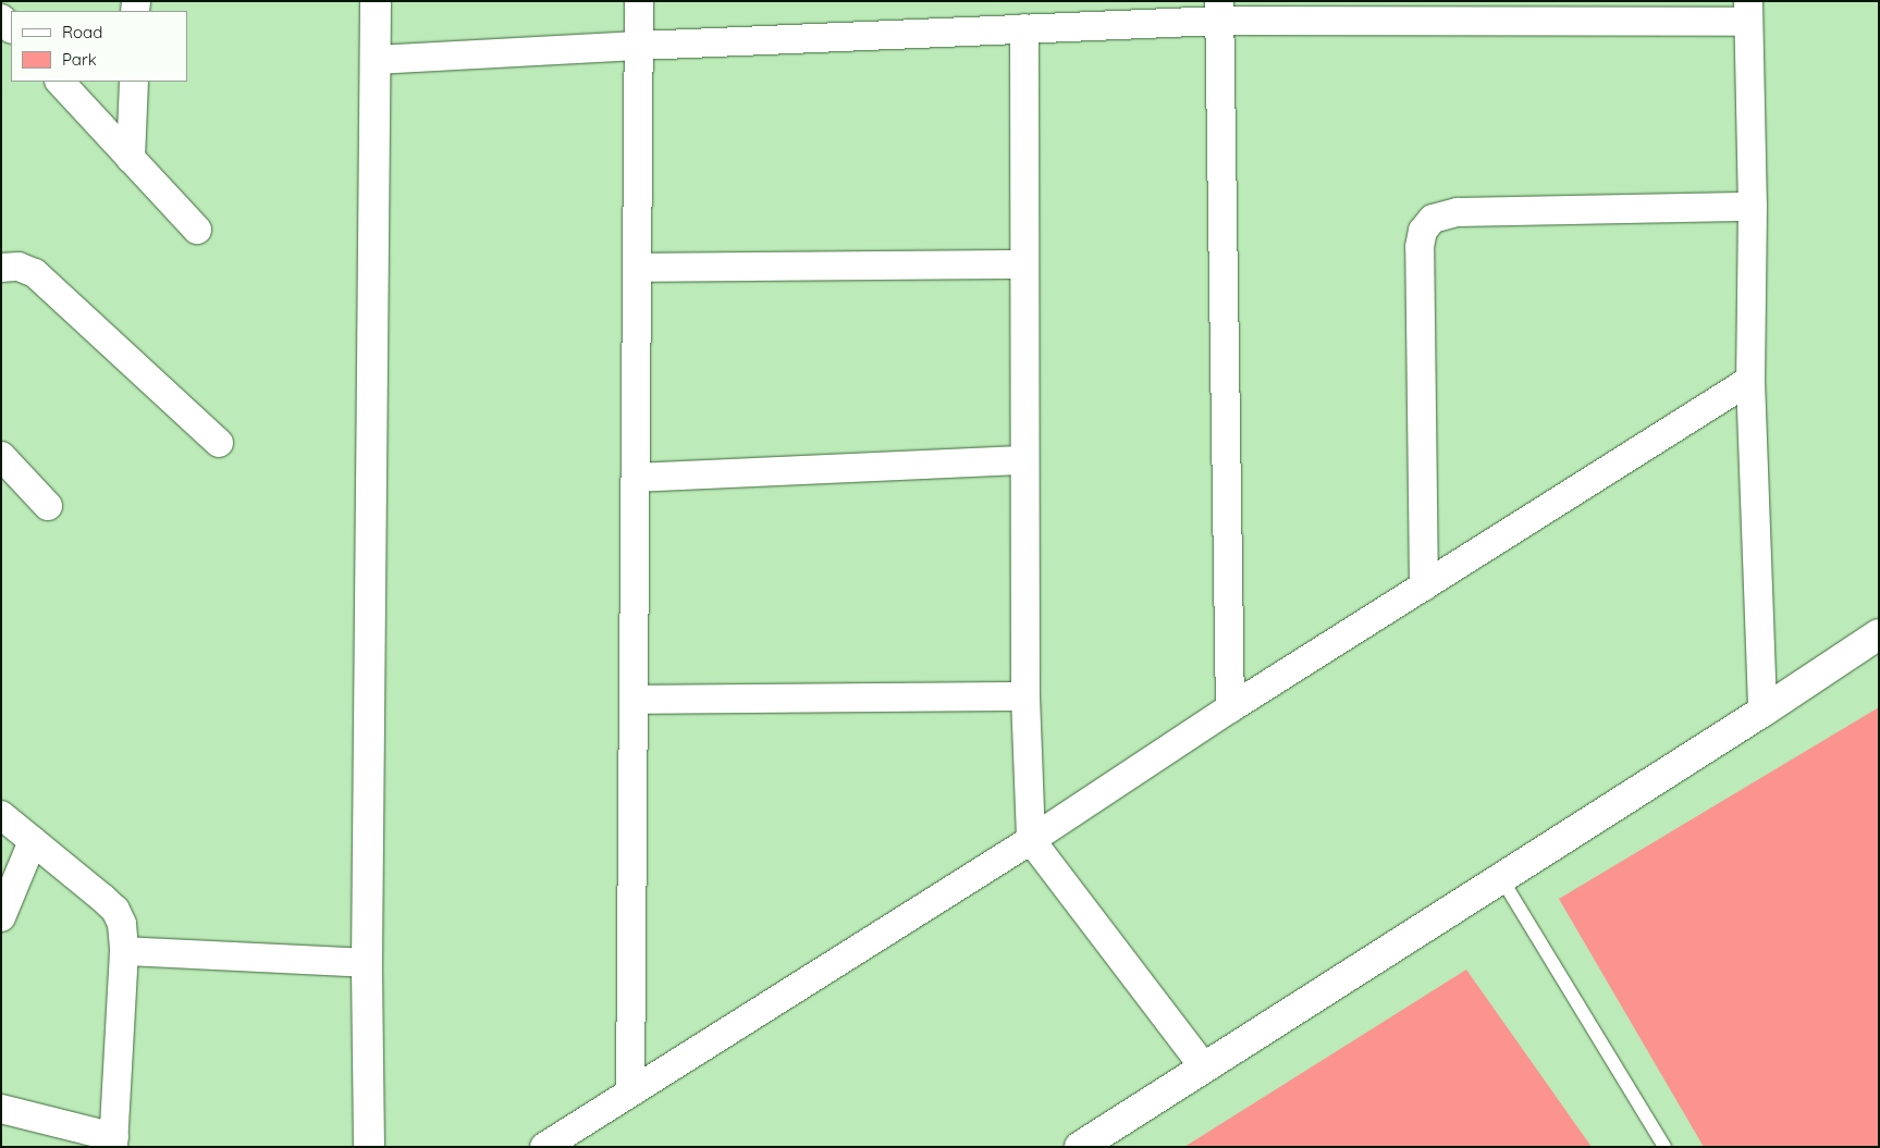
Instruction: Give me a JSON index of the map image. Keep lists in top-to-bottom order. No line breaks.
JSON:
{"legend":["Road","Park"]}
